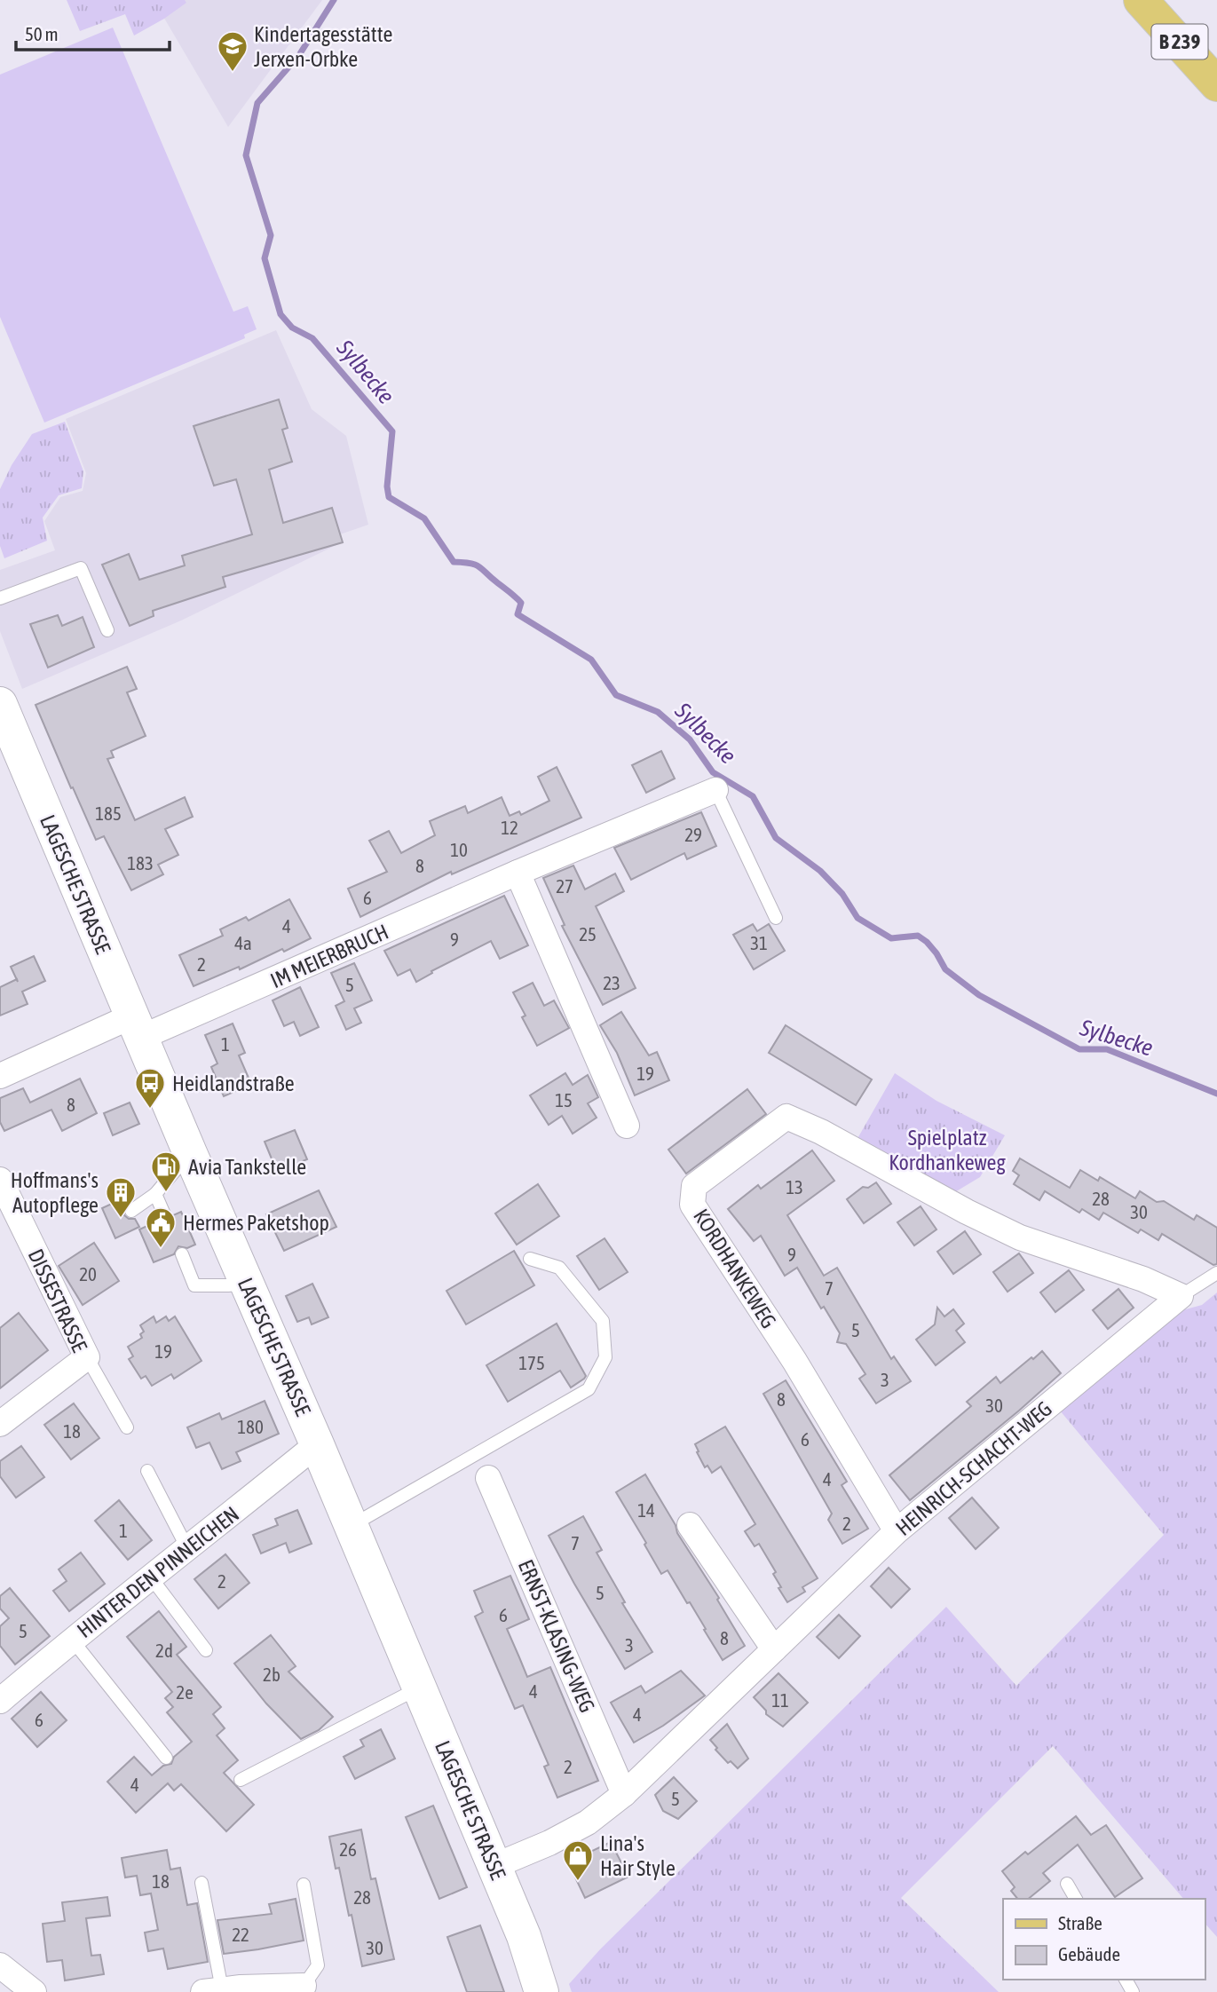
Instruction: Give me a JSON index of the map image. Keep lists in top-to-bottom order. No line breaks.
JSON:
{"streets":{"main road":["B 239"],"street":["LAGESCHE STRASSE","IM MEIERBRUCH","KORDHANKEWEG","DISSESTRASSE","HEINRICH-SCHACHT-WEG","HINTER DEN PINNEICHEN","ERNST-KLASING-WEG"]},"crossings":[["LAGESCHE STRASSE","IM MEIERBRUCH"],["LAGESCHE STRASSE","HEINRICH-SCHACHT-WEG"],["LAGESCHE STRASSE","HINTER DEN PINNEICHEN"],["KORDHANKEWEG","HEINRICH-SCHACHT-WEG"],["HEINRICH-SCHACHT-WEG","ERNST-KLASING-WEG"]],"water":["Sylbecke"],"parks":["Spielplatz Kordhankeweg"],"places":{"school or university":["Kindertagesstätte Jerxen-Orbke"],"bus stop":["Heidlandstraße"],"fuel station":["Avia Tankstelle"],"building":["Hoffmans's Autopflege"],"public building":["Hermes Paketshop"],"shop":["Lina's Hair Style"]},"house_numbers":["185","12","29","10","183","8","27","6","4","25","9","4a","31","2","23","5","1","19","15","8","13","28","30","9","20","7","5","19","175","3","8","30","180","18","6","4","14","2","1","7","2","5","6","5","8","3","2d","2b","4","2e","11","4","6","2","4","5","26","18","28","22","30"],"legend":["Straße","Gebäude"],"scale_bar":"50 m"}
